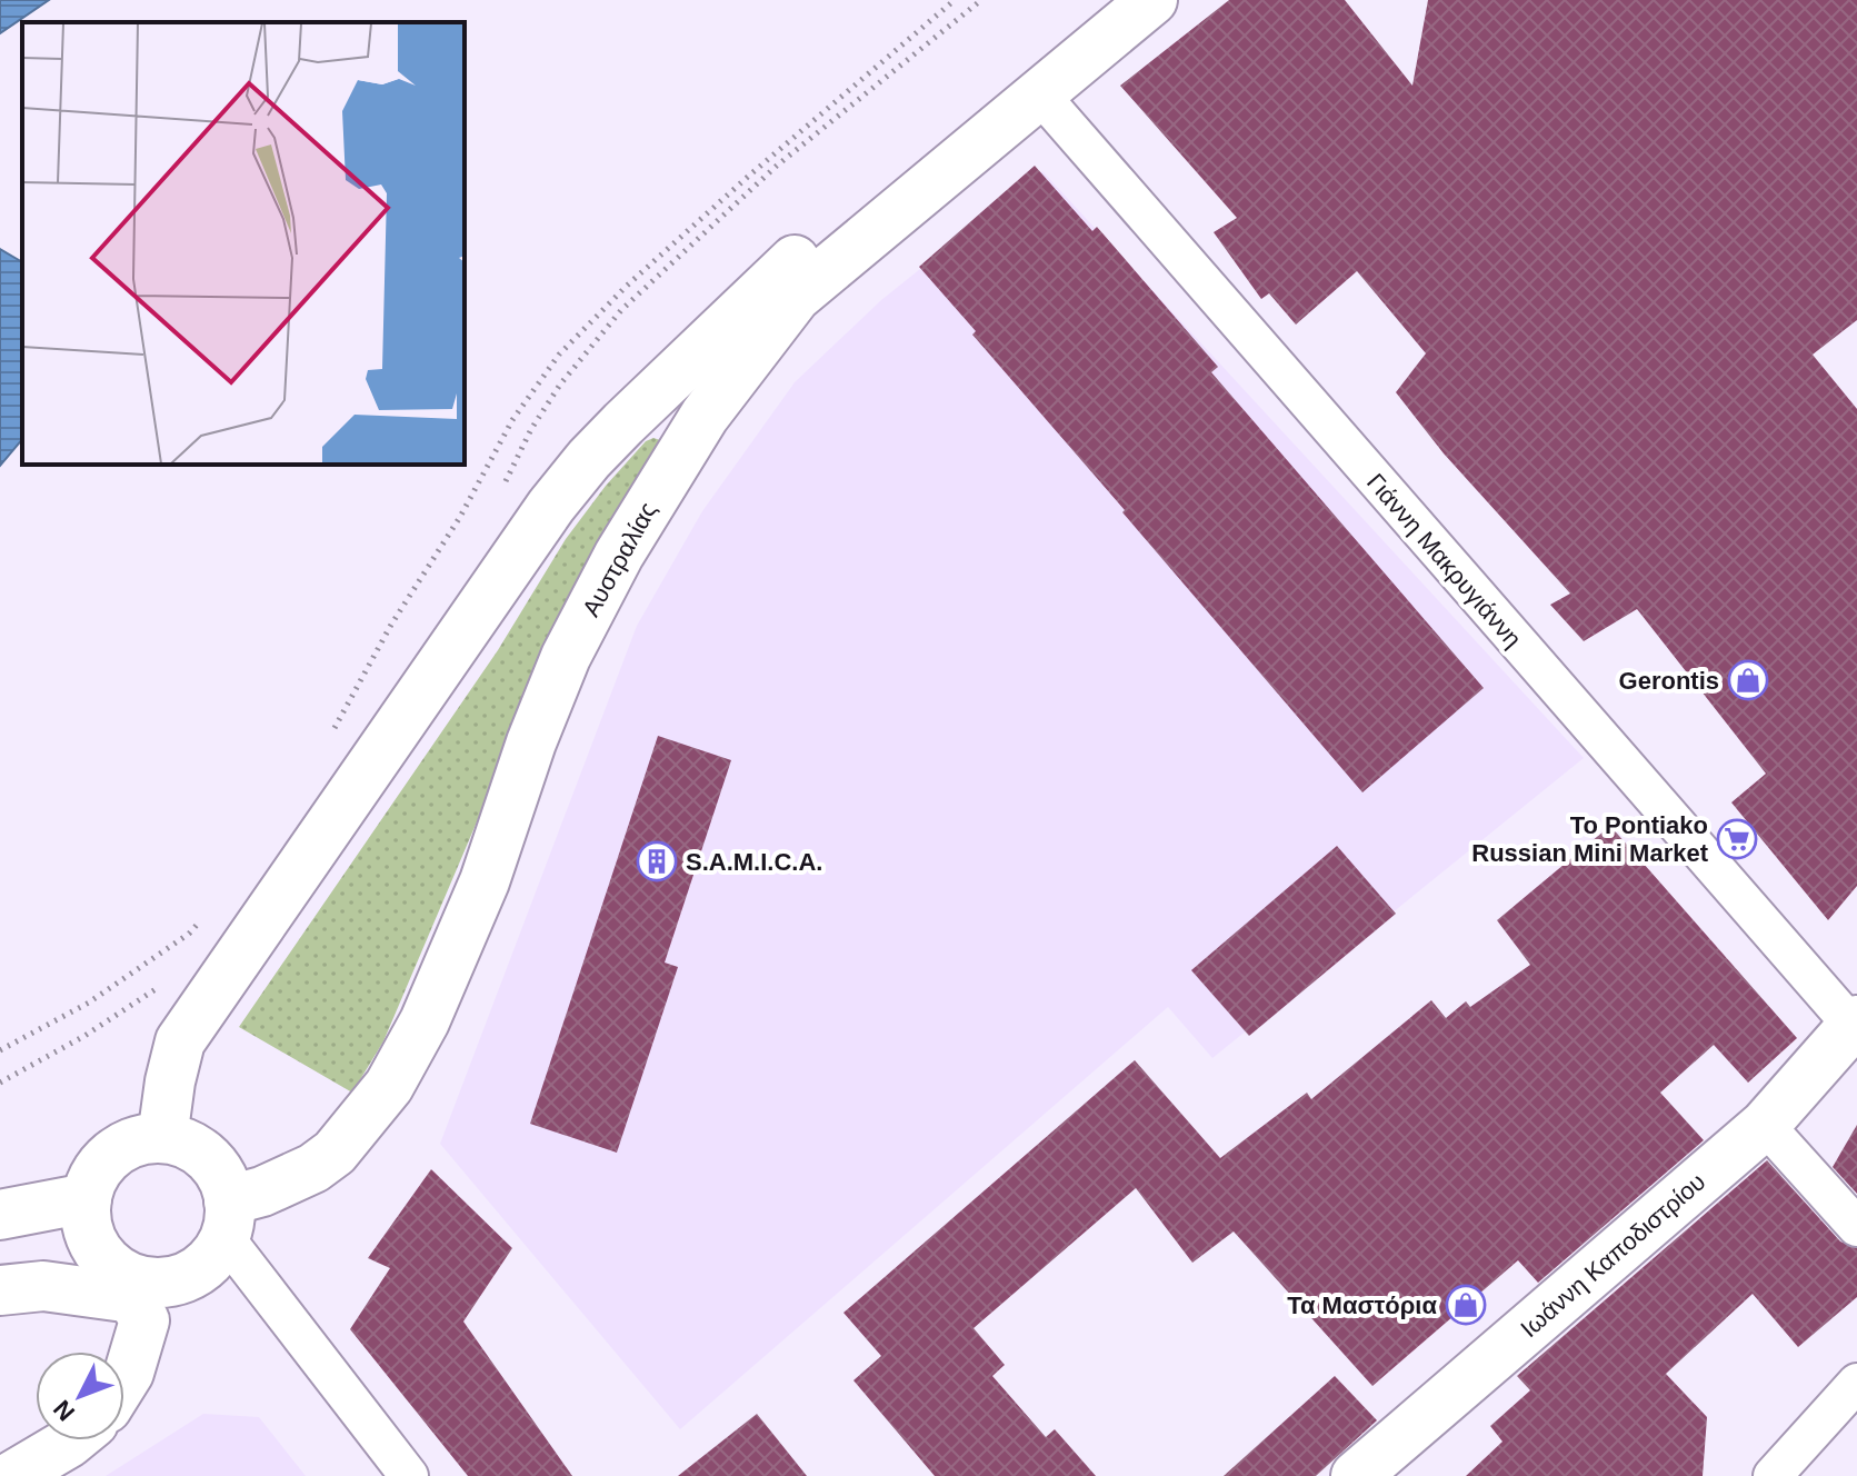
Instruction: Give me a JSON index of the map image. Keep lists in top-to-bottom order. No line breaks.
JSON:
{"streets":{"main road":["Αυστραλίας","Ιωάννη Καποδιστρίου"],"street":["Γιάννη Μακρυγιάννη"]},"crossings":[["Αυστραλίας","Γιάννη Μακρυγιάννη"],["Γιάννη Μακρυγιάννη","Ιωάννη Καποδιστρίου"]],"places":{"shop":["Gerontis","Τα Μαστόρια"],"supermarket":["To Pontiako Russian Mini Market"],"building":["S.A.M.I.C.A."]},"north":"bottom left"}
